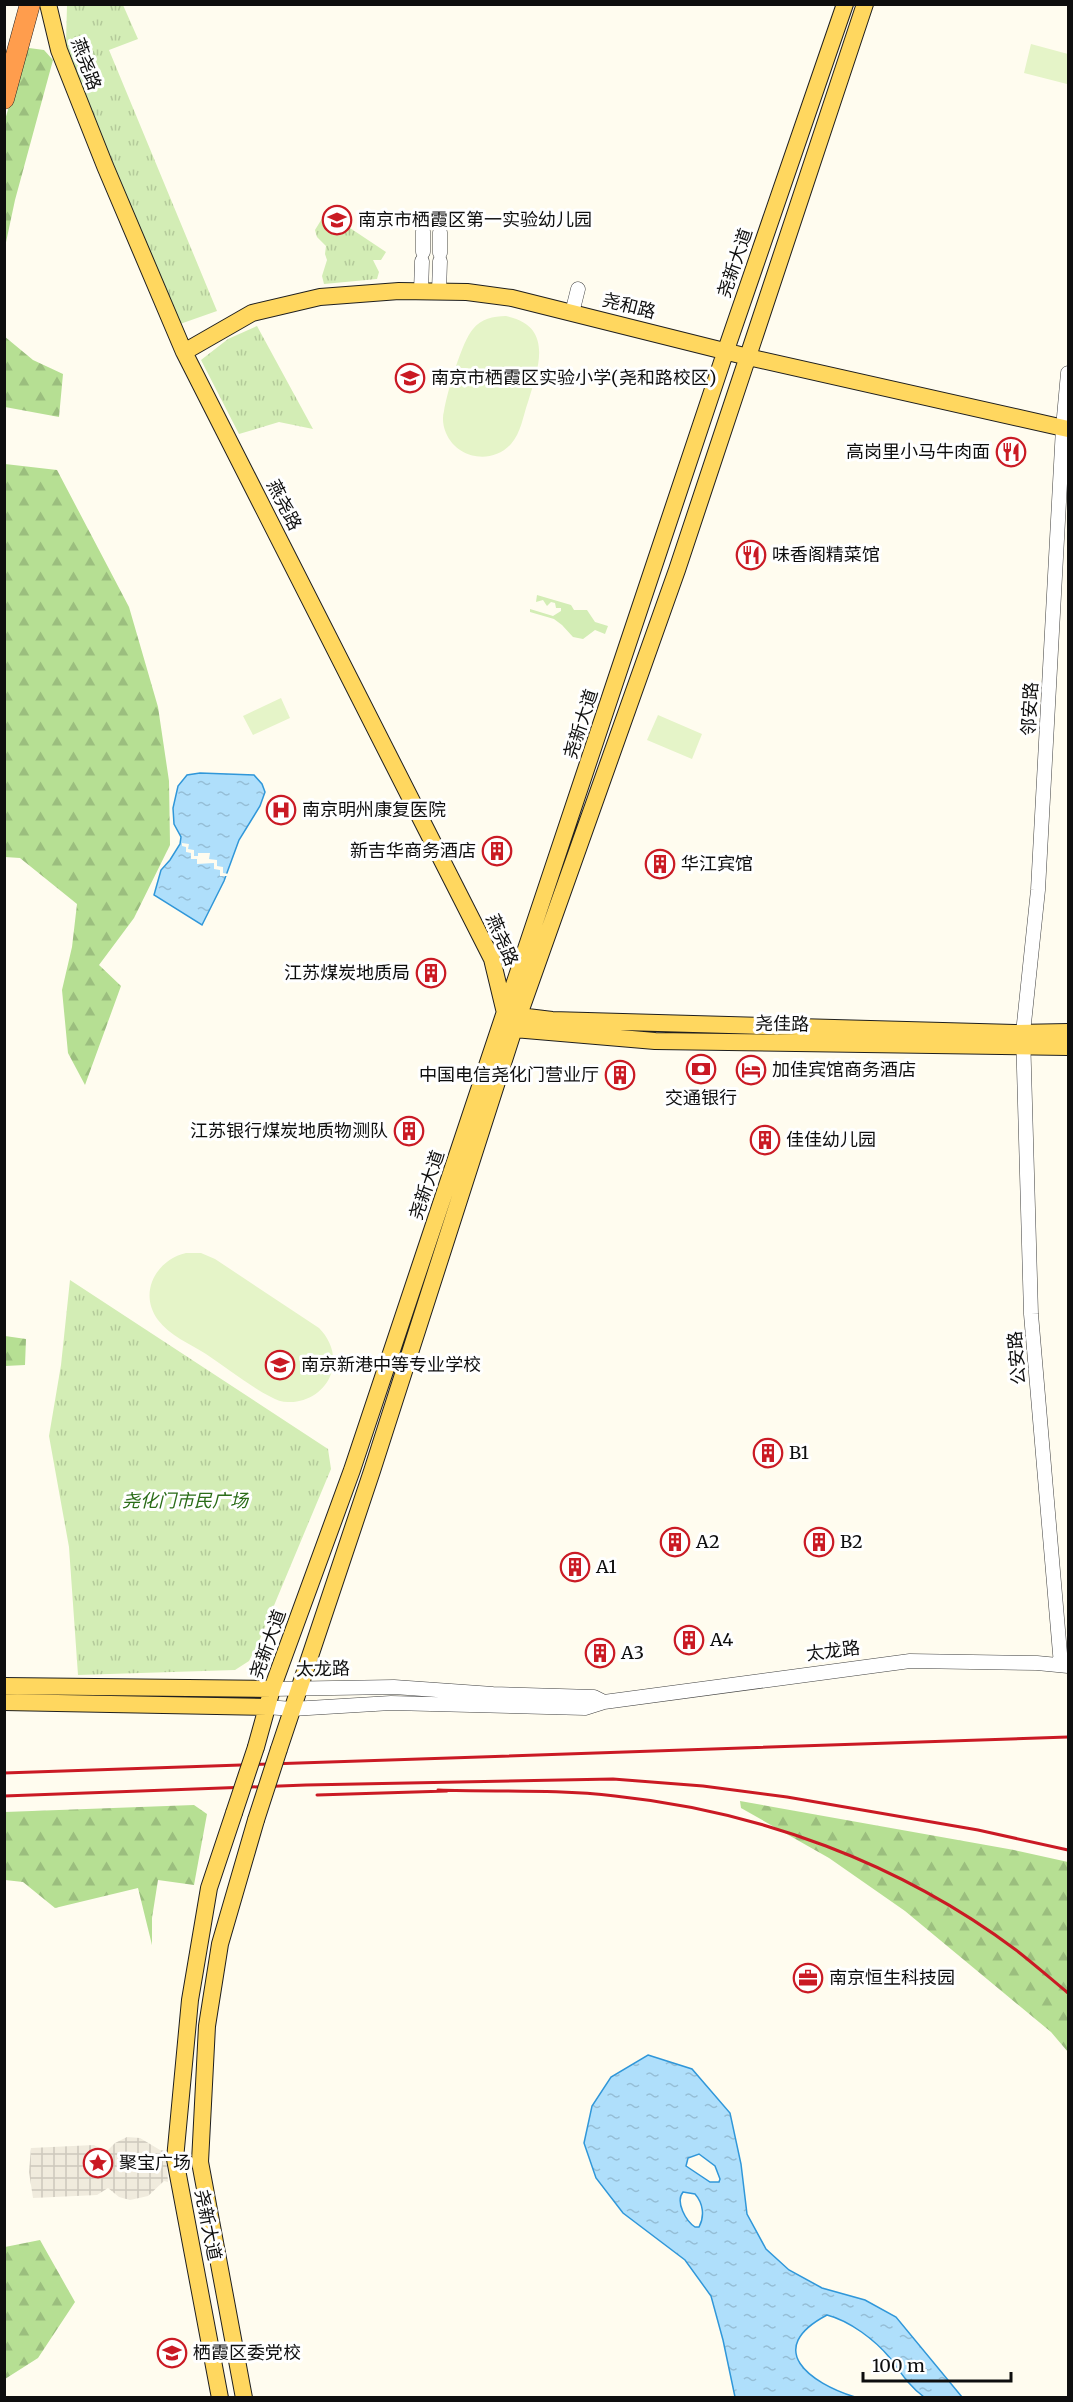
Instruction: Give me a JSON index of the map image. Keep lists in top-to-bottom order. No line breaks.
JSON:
{"streets":{"main road":["燕尧路","尧新大道","尧和路","尧佳路","太龙路"],"street":["邻安路","公安路"]},"crossings":[["燕尧路","尧新大道"],["燕尧路","尧和路"],["燕尧路","尧佳路"],["尧新大道","尧和路"],["尧新大道","尧佳路"],["尧新大道","太龙路"],["尧和路","邻安路"],["邻安路","尧佳路"],["邻安路","公安路"],["尧佳路","公安路"],["公安路","太龙路"]],"parks":["尧化门市民广场"],"places":{"school or university":["南京市栖霞区第一实验幼儿园","南京市栖霞区实验小学(尧和路校区)","南京新港中等专业学校","栖霞区委党校"],"restaurant":["高岗里小马牛肉面","味香阁精菜馆"],"hospital":["南京明州康复医院"],"building":["新吉华商务酒店","华江宾馆","江苏煤炭地质局","中国电信尧化门营业厅","江苏银行煤炭地质物测队","佳佳幼儿园","B1","A2","B2","A1","A4","A3"],"bank":["交通银行"],"hotel":["加佳宾馆商务酒店"],"office":["南京恒生科技园"],"place":["聚宝广场"]},"scale_bar":"100 m"}
